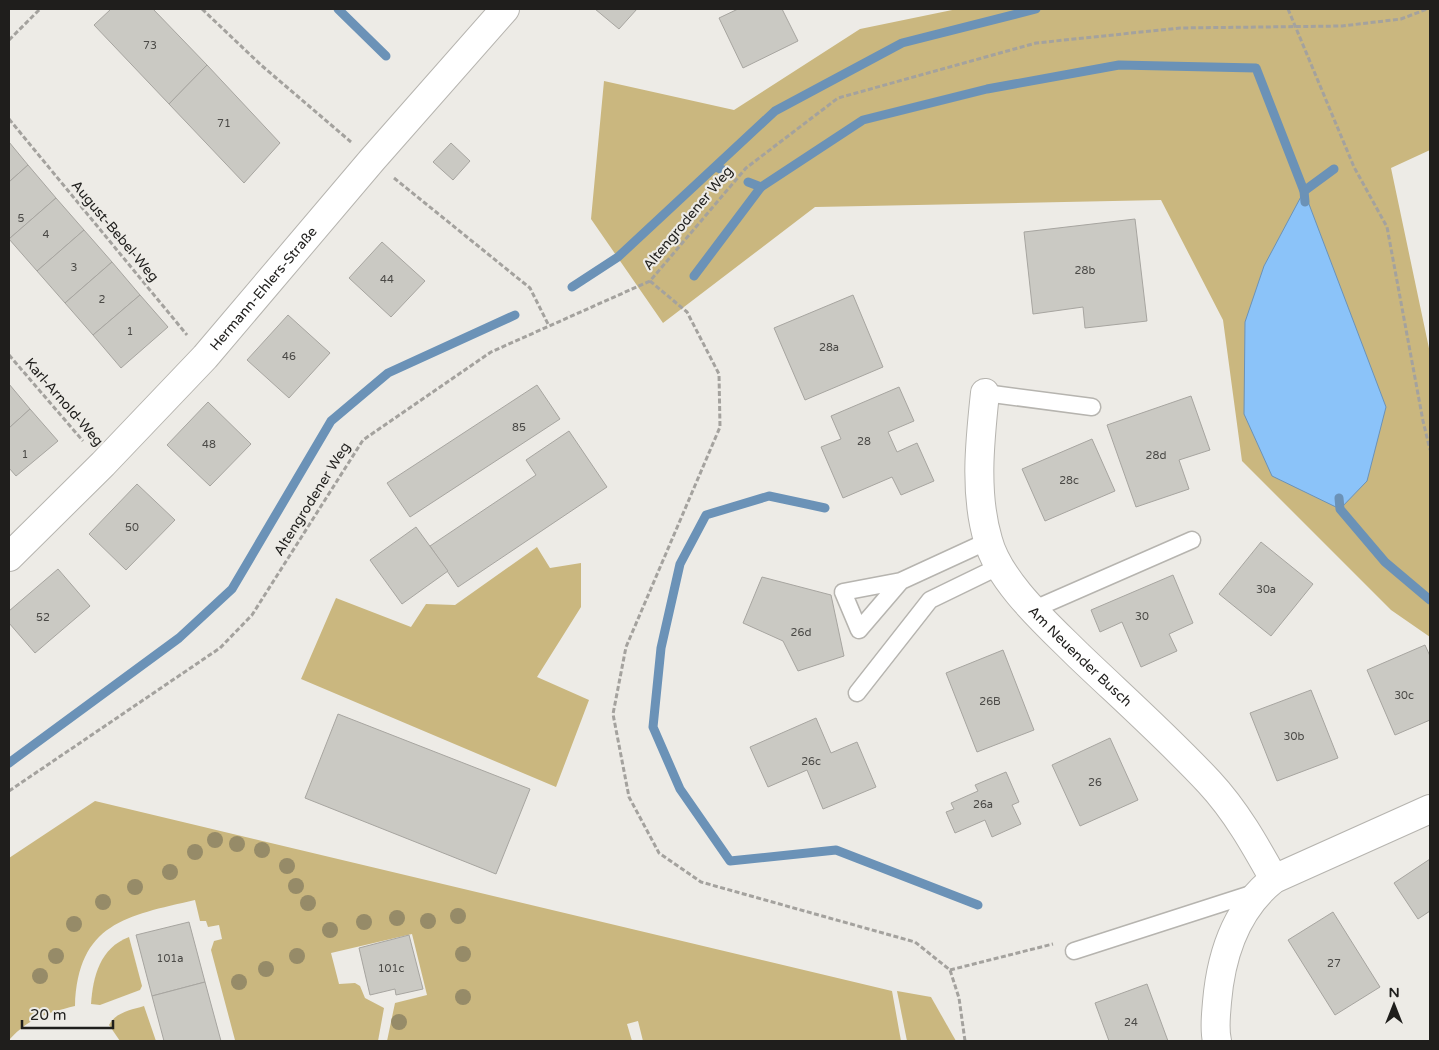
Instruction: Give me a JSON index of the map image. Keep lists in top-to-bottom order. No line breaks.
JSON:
{"streets":{"street":["Hermann-Ehlers-Straße","Am Neuender Busch"],"path":["Altengrodener Weg","August-Bebel-Weg","Karl-Arnold-Weg"]},"crossings":[["August-Bebel-Weg","Hermann-Ehlers-Straße"],["Hermann-Ehlers-Straße","Karl-Arnold-Weg"]],"house_numbers":["73","71","5","4","3","28b","44","2","1","28a","46","85","28","48","1","28d","28c","50","30a","30","52","26d","30c","26B","30b","26c","26","26a","101a","27","101c","24"],"scale_bar":"20 m","north":"top"}
